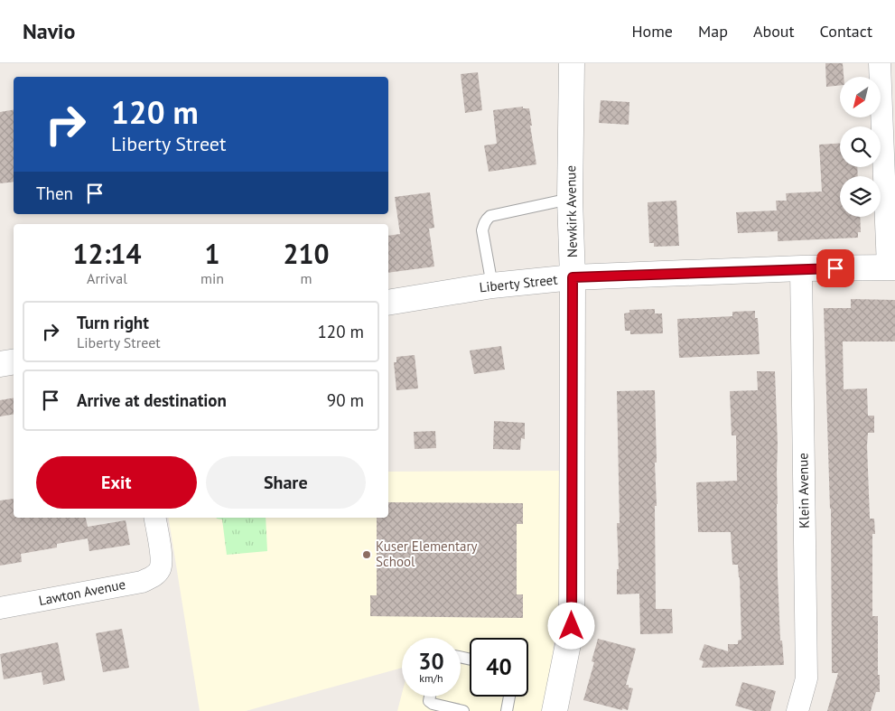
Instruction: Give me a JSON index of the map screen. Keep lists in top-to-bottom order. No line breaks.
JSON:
{"streets":{"street":["Newkirk Avenue","Liberty Street","Klein Avenue","Lawton Avenue"]},"crossings":[["Newkirk Avenue","Liberty Street"],["Liberty Street","Klein Avenue"]],"places":["Kuser Elementary School"],"north":"bottom left","page":{"header":"Navio","nav":["Home","Map","About","Contact"],"turn":["120 m","Liberty Street"],"then":"Then","eta":["12:14","Arrival","1","min","210","m"],"list":[{"name":"Turn right","note":"Liberty Street","value":"120 m"},{"name":"Arrive at destination","value":"90 m"}],"buttons":["Exit","Share"],"speed":"30 km/h","limit":"40"}}
